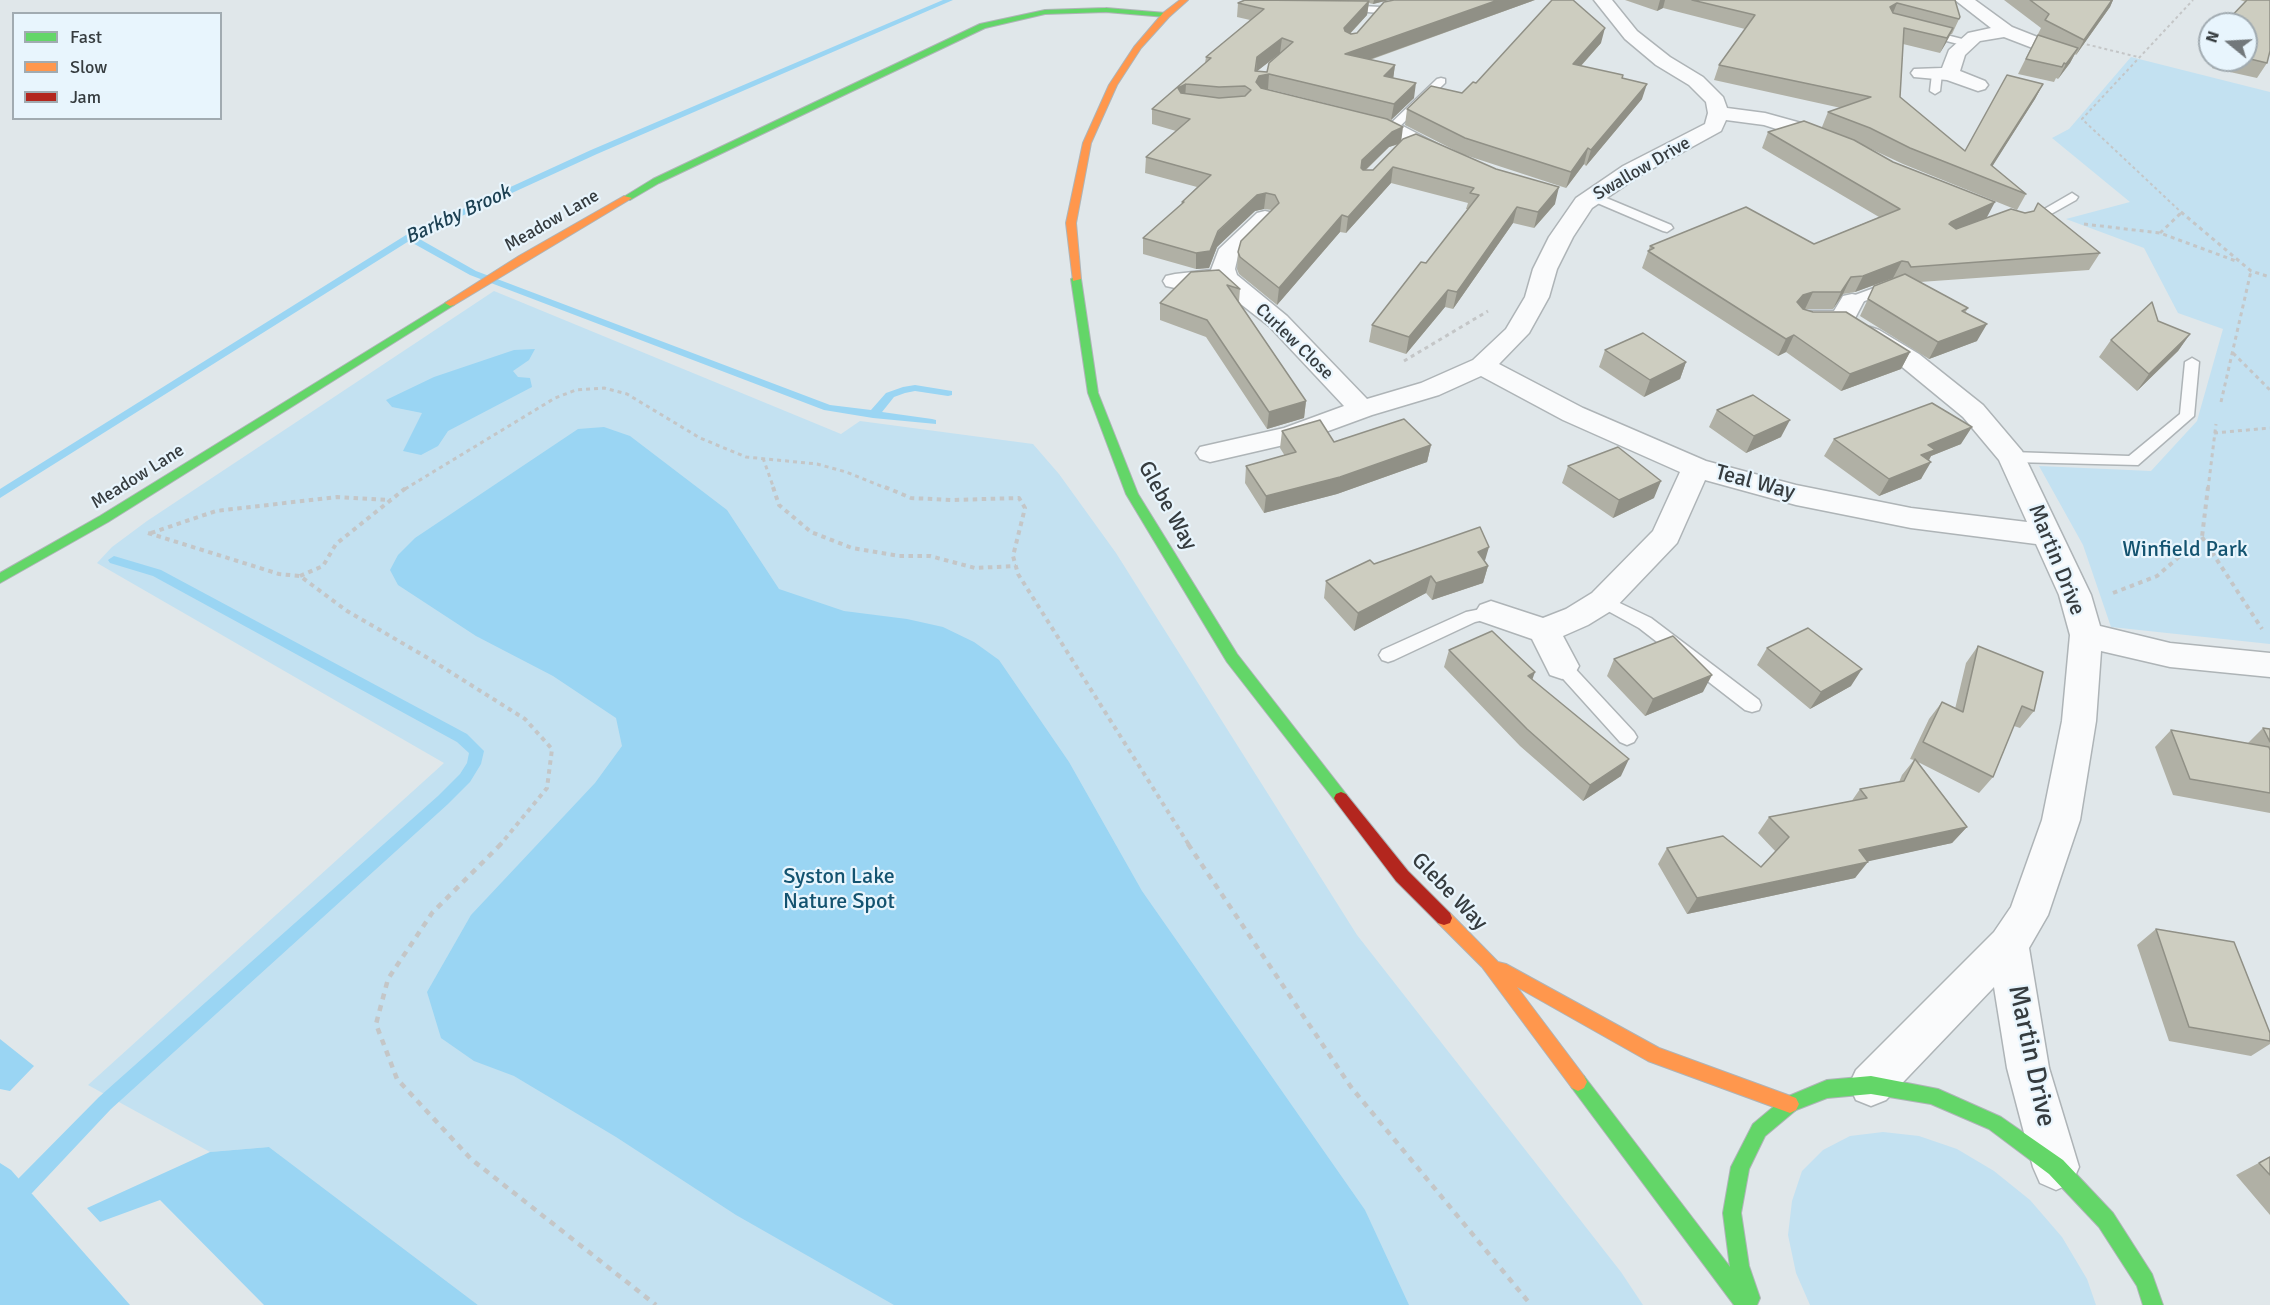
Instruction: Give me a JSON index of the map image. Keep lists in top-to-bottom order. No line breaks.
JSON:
{"streets":{"street":["Swallow Drive","Meadow Lane","Curlew Close","Teal Way","Glebe Way","Martin Drive"]},"crossings":[["Swallow Drive","Teal Way"],["Meadow Lane","Glebe Way"],["Teal Way","Martin Drive"]],"water":["Barkby Brook"],"parks":["Winfield Park","Syston Lake Nature Spot"],"legend":["Fast","Slow","Jam"],"north":"left"}
